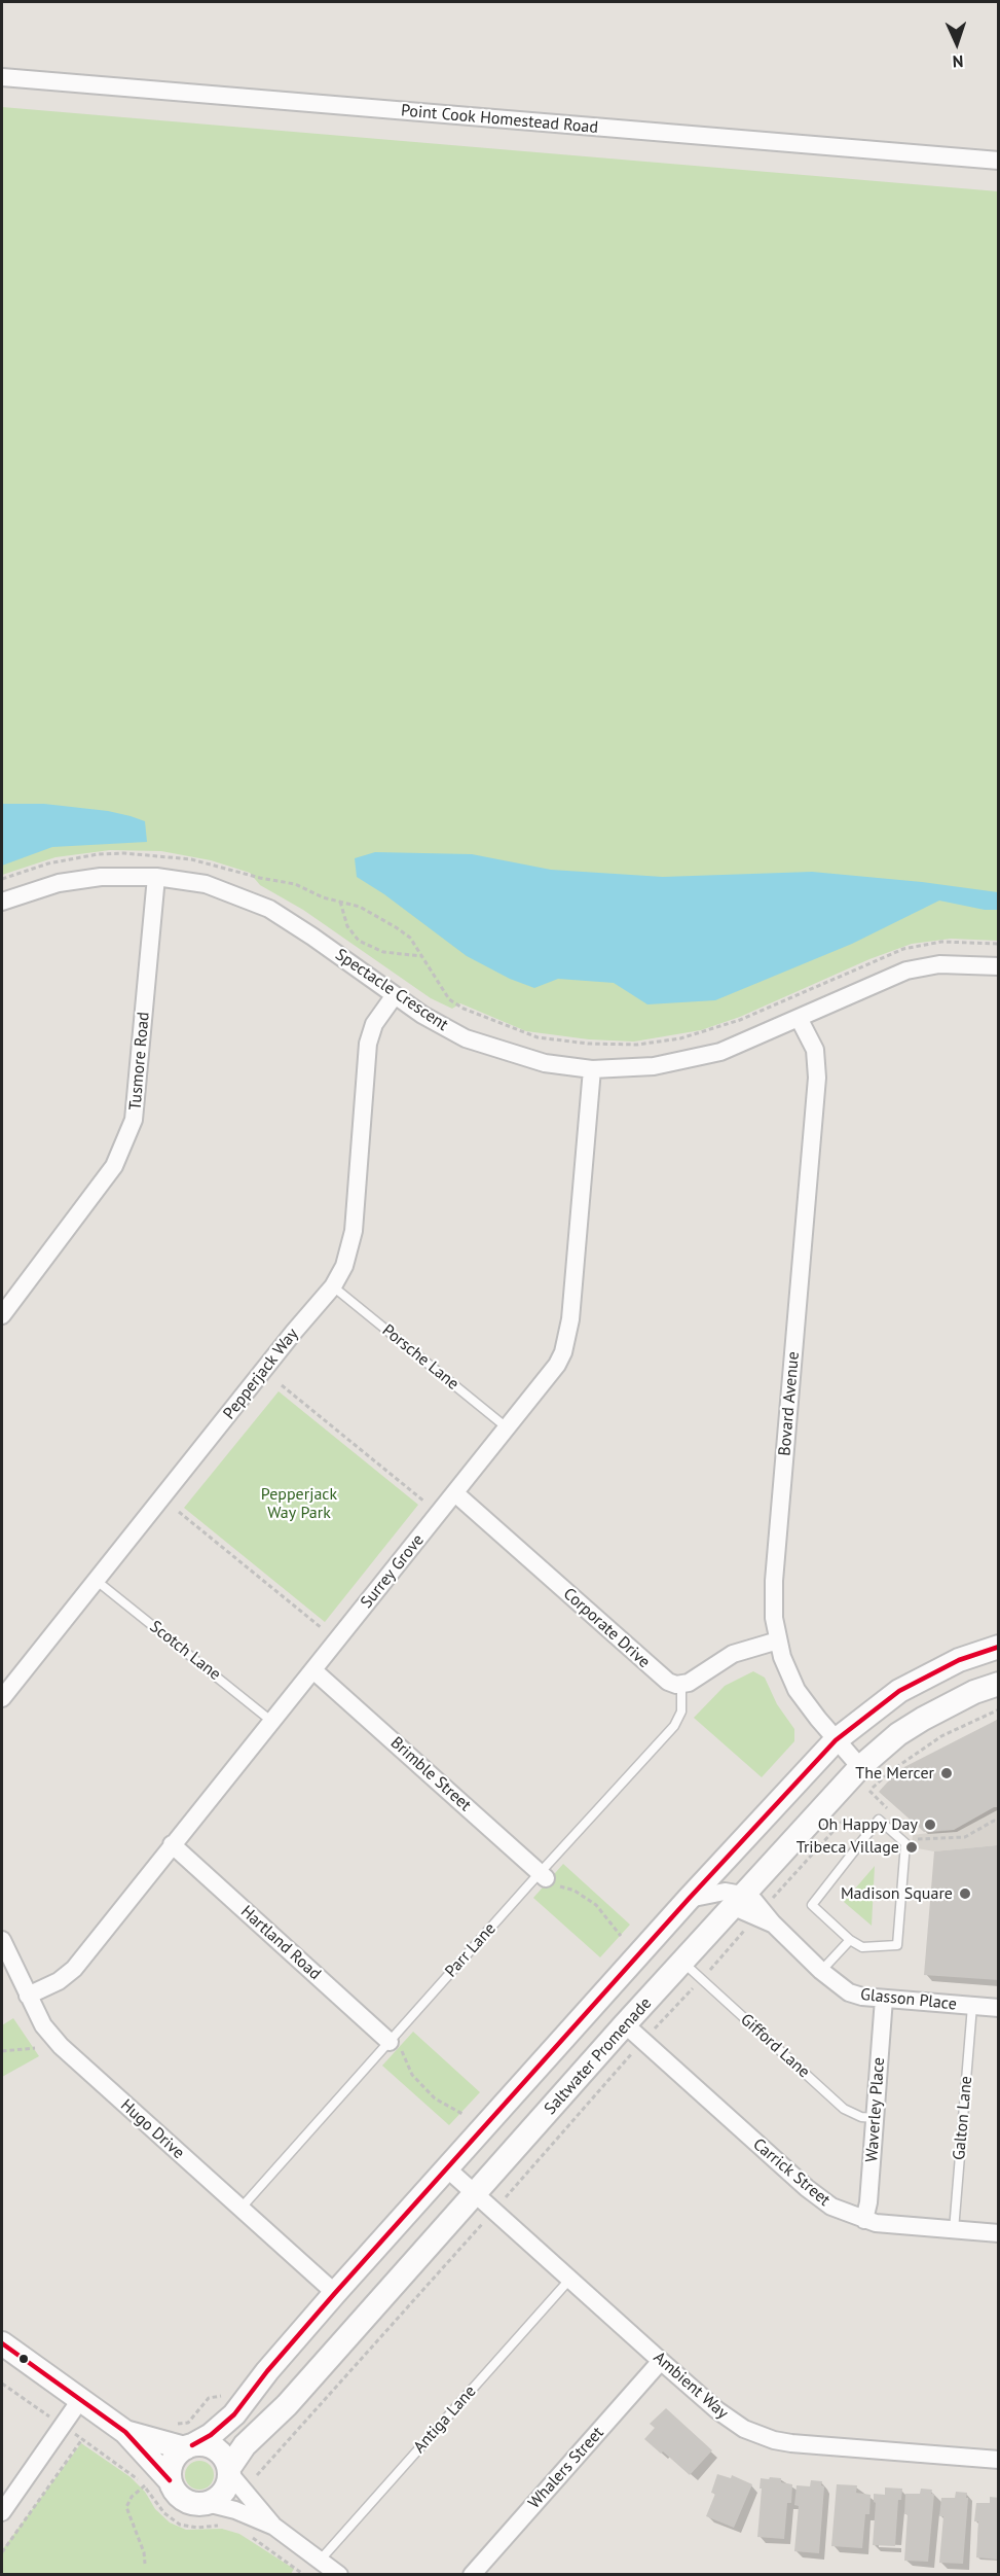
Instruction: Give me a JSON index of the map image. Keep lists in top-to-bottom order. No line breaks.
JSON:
{"streets":{"street":["Point Cook Homestead Road","Spectacle Crescent","Tusmore Road","Pepperjack Way","Bovard Avenue","Surrey Grove","Corporate Drive","Brimble Street","Hartland Road","Glasson Place","Saltwater Promenade","Waverley Place","Hugo Drive","Carrick Street","Ambient Way","Whalers Street"],"lane":["Porsche Lane","Scotch Lane","Parr Lane","Gifford Lane","Galton Lane","Antiga Lane"]},"crossings":[["Spectacle Crescent","Tusmore Road"],["Spectacle Crescent","Pepperjack Way"],["Spectacle Crescent","Bovard Avenue"],["Spectacle Crescent","Surrey Grove"],["Porsche Lane","Pepperjack Way"],["Porsche Lane","Surrey Grove"],["Pepperjack Way","Scotch Lane"],["Bovard Avenue","Saltwater Promenade"],["Surrey Grove","Corporate Drive"],["Surrey Grove","Scotch Lane"],["Surrey Grove","Brimble Street"],["Surrey Grove","Hartland Road"],["Surrey Grove","Hugo Drive"],["Corporate Drive","Parr Lane"],["Brimble Street","Parr Lane"],["Hartland Road","Parr Lane"],["Parr Lane","Hugo Drive"],["Glasson Place","Saltwater Promenade"],["Glasson Place","Waverley Place"],["Glasson Place","Galton Lane"],["Gifford Lane","Saltwater Promenade"],["Gifford Lane","Waverley Place"],["Saltwater Promenade","Carrick Street"],["Saltwater Promenade","Ambient Way"],["Waverley Place","Carrick Street"],["Galton Lane","Carrick Street"],["Ambient Way","Antiga Lane"],["Ambient Way","Whalers Street"]],"parks":["Pepperjack Way Park"],"places":["The Mercer","Oh Happy Day","Tribeca Village","Madison Square"],"north":"bottom"}
